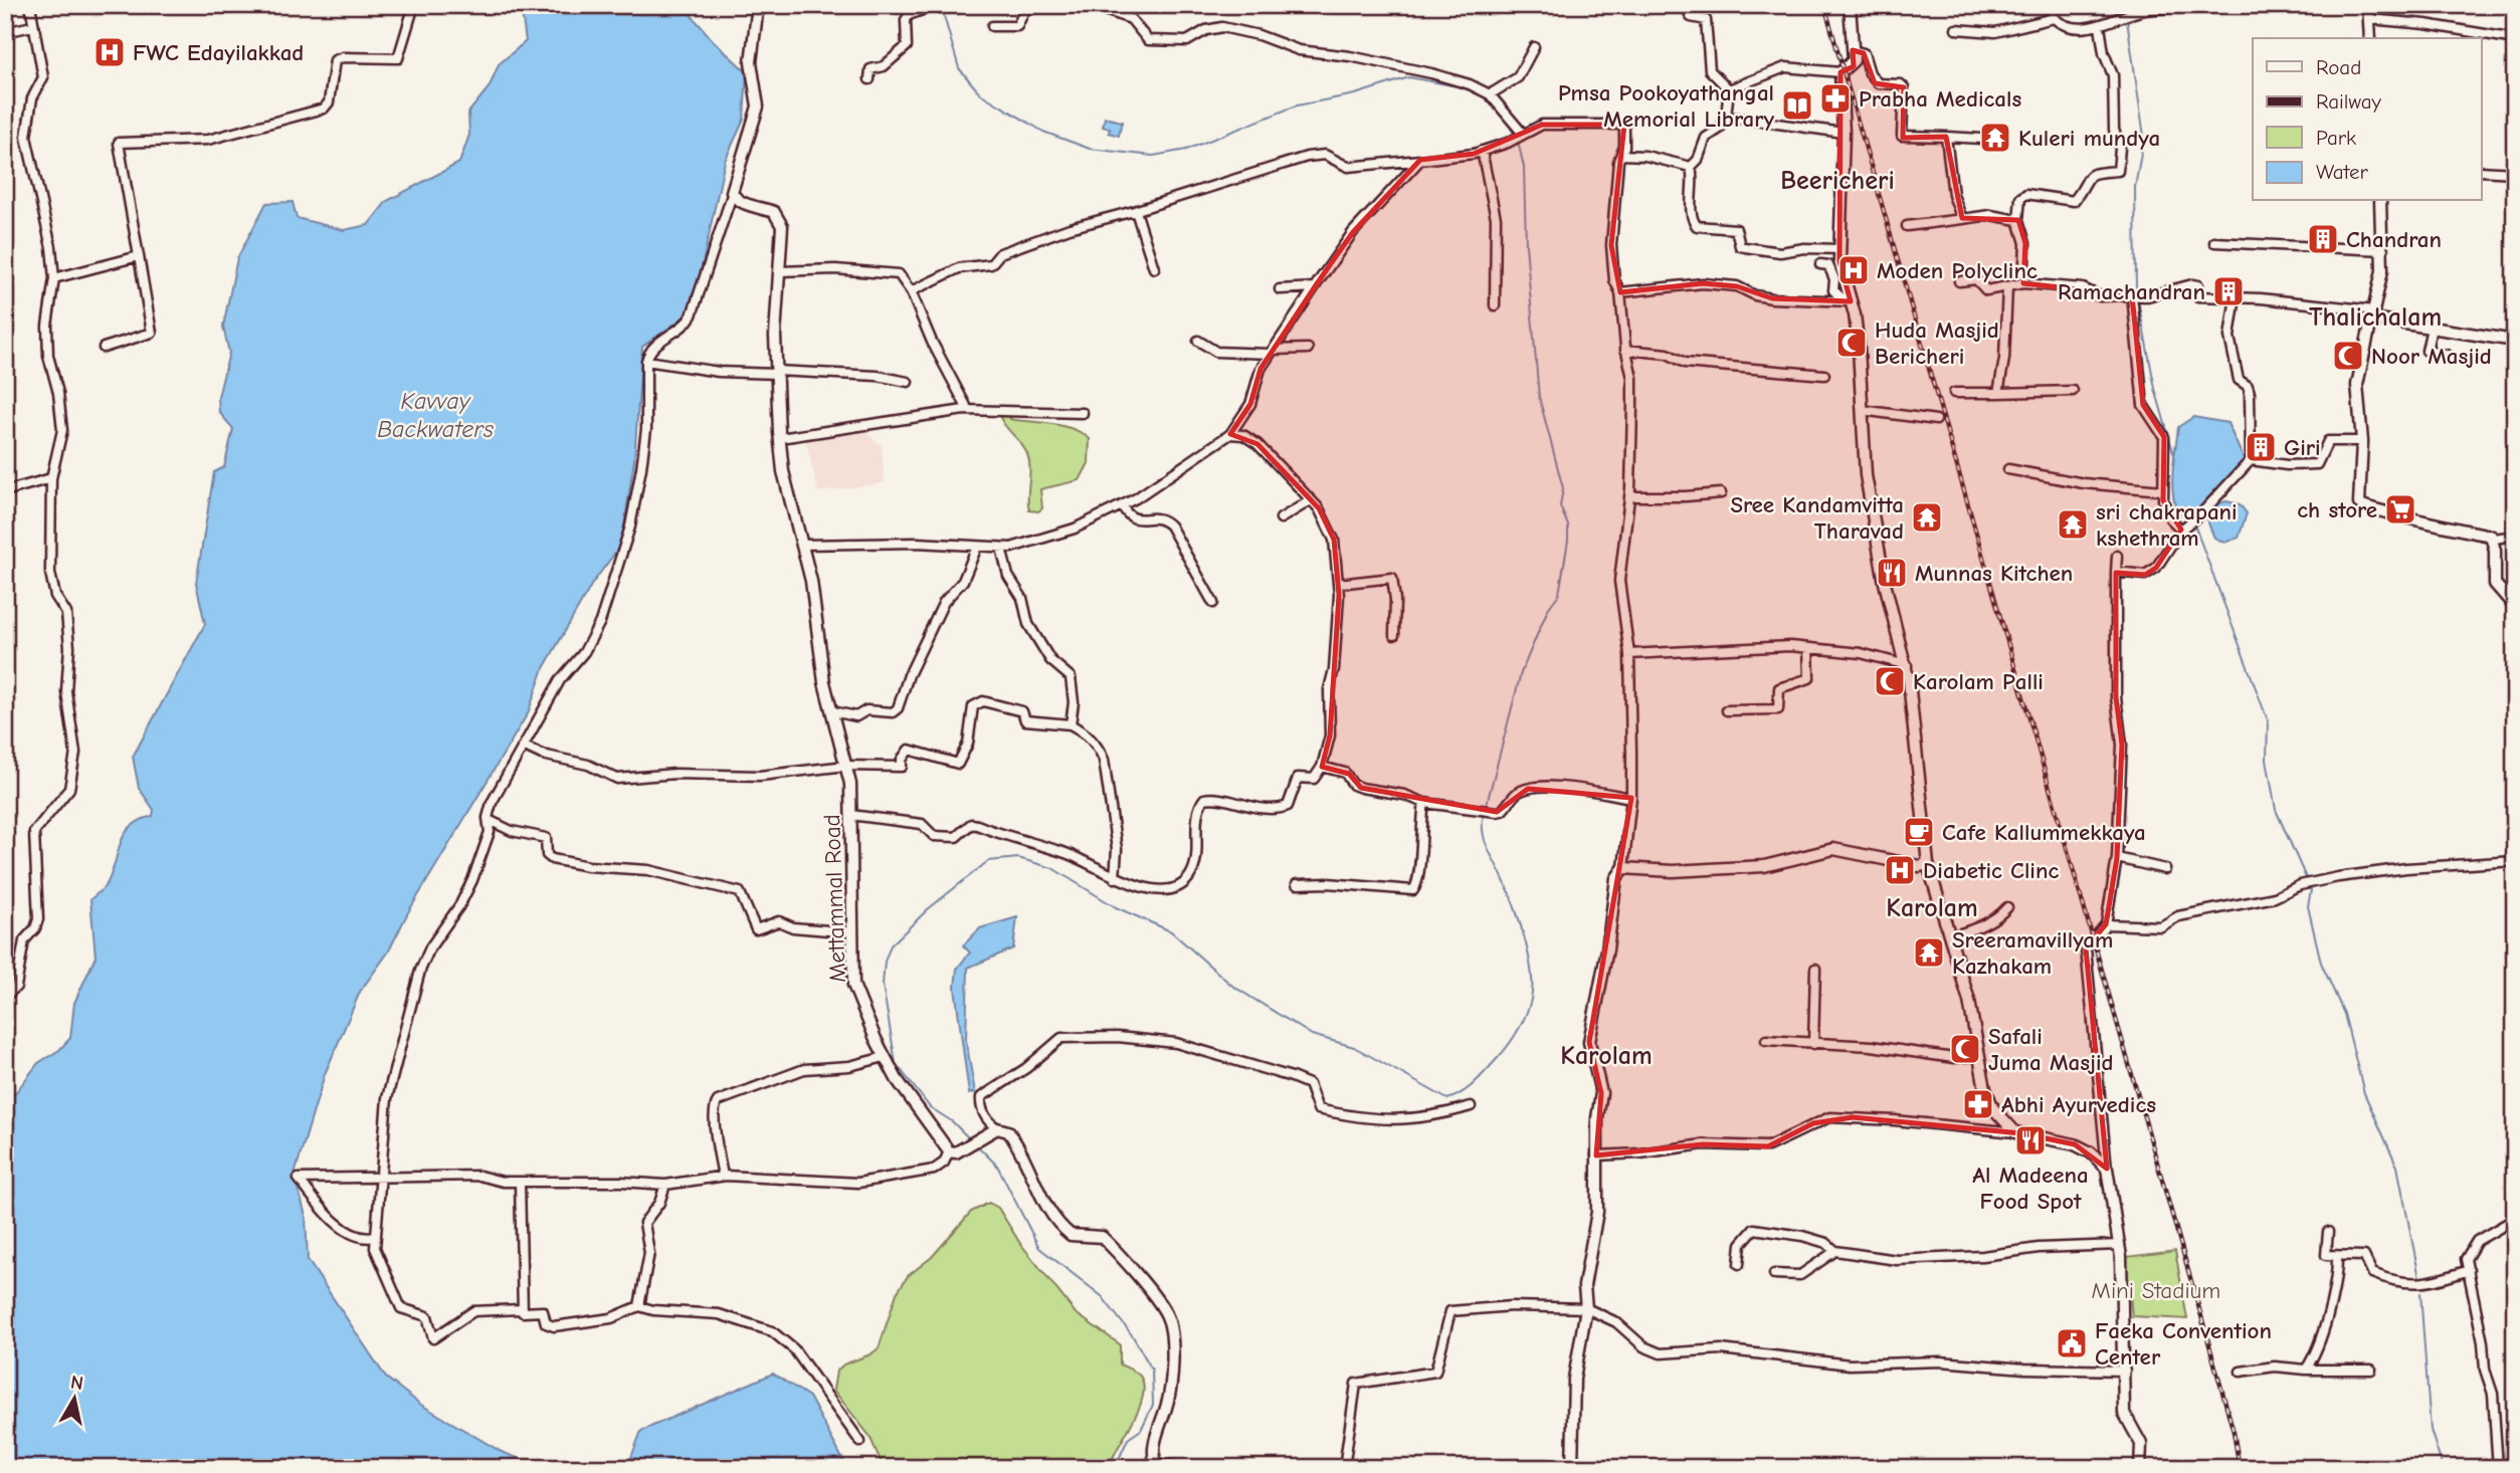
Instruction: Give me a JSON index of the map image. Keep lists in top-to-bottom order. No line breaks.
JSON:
{"streets":{"main road":["Mettammal Road"]},"districts":["Beericheri","Thalichalam","Karolam","Karolam"],"water":["Kavvay Backwaters"],"parks":["Mini Stadium"],"places":{"hospital":["FWC Edayilakkad","Moden Polyclinc","Diabetic Clinc"],"pharmacy":["Prabha Medicals","Abhi Ayurvedics"],"library":["Pmsa Pookoyathangal Memorial Library"],"temple":["Kuleri mundya","Sree Kandamvitta Tharavad","sri chakrapani kshethram","Sreeramavillyam Kazhakam"],"building":["Chandran","Ramachandran","Giri"],"mosque":["Huda Masjid Bericheri","Noor Masjid","Karolam Palli","Safali Juma Masjid"],"supermarket":["ch store"],"restaurant":["Munnas Kitchen","Al Madeena Food Spot"],"cafe":["Cafe Kallummekkaya"],"public building":["Faeka Convention Center"]},"legend":["Road","Railway","Park","Water"],"north":"top"}
